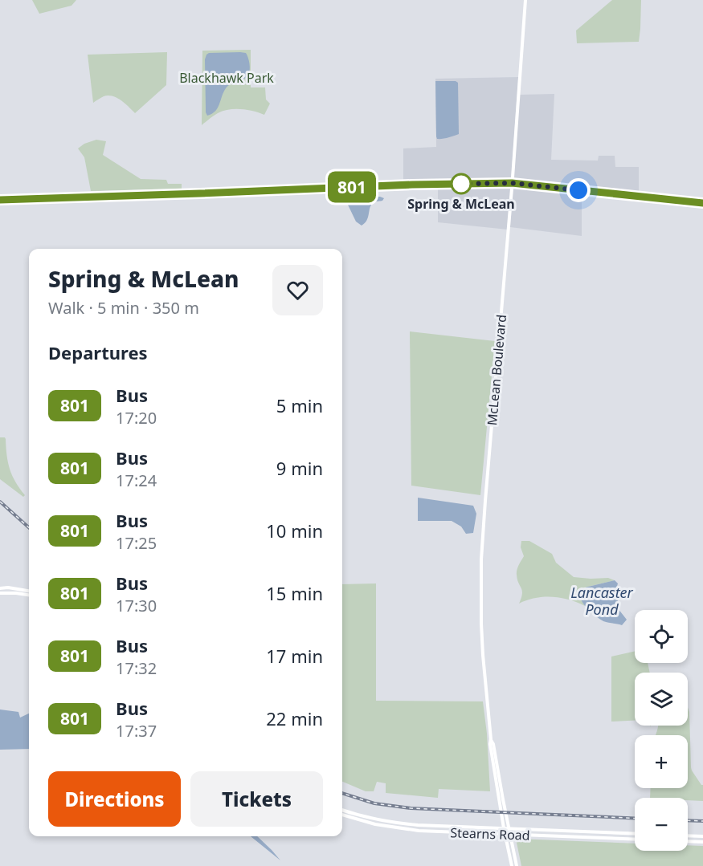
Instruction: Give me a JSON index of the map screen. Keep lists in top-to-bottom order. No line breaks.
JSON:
{"streets":{"main road":["McLean Boulevard","Stearns Road"]},"crossings":[["McLean Boulevard","Stearns Road"]],"water":["Lancaster Pond"],"parks":["Blackhawk Park"],"places":["Spring & McLean"],"lines":["bus line 801"],"page":{"on_map":"801","heading":[["Spring & McLean","Walk · 5 min · 350 m"],"Departures"],"list":[{"mark":"801","name":"Bus","note":"17:20","value":"5 min"},{"mark":"801","name":"Bus","note":"17:24","value":"9 min"},{"mark":"801","name":"Bus","note":"17:25","value":"10 min"},{"mark":"801","name":"Bus","note":"17:30","value":"15 min"},{"mark":"801","name":"Bus","note":"17:32","value":"17 min"},{"mark":"801","name":"Bus","note":"17:37","value":"22 min"}],"map_buttons":["+","−"],"buttons":["Directions","Tickets"]}}
